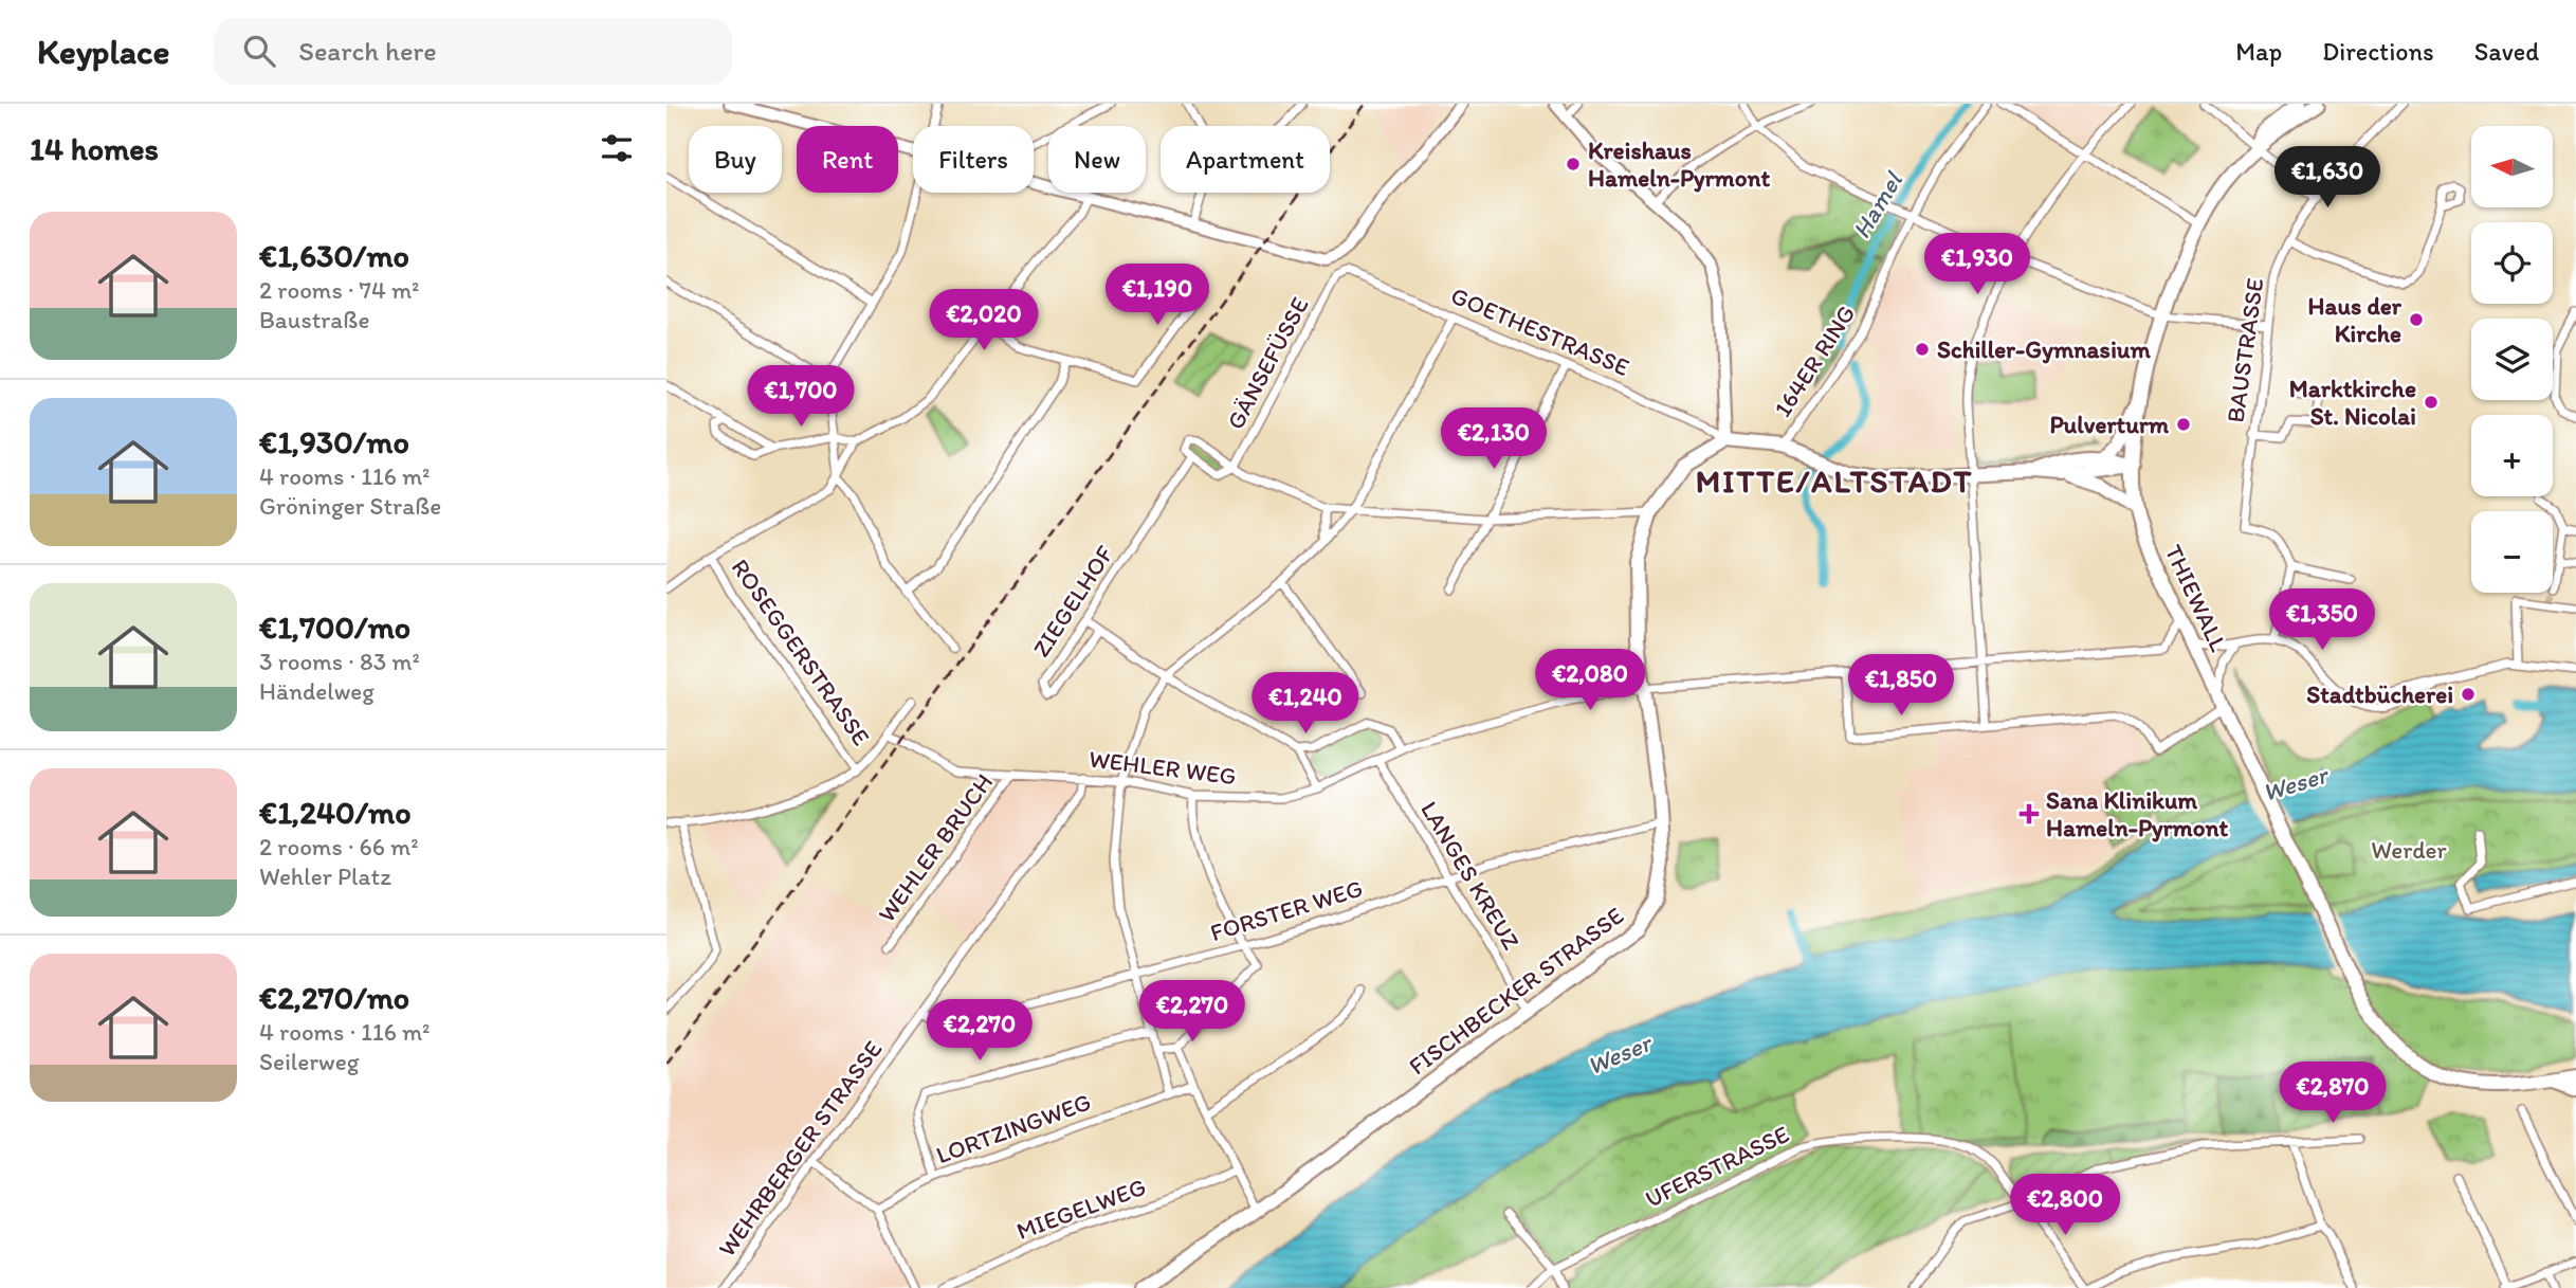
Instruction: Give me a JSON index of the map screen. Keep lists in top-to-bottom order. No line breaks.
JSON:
{"streets":{"main road":["THIEWALL","FISCHBECKER STRASSE"],"street":["GOETHESTRASSE","BAUSTRASSE","164ER RING","GÄNSEFÜSSE","ZIEGELHOF","ROSEGGERSTRASSE","WEHLER WEG","WEHLER BRUCH","LANGES KREUZ","FORSTER WEG","LORTZINGWEG","WEHRBERGER STRASSE","UFERSTRASSE","MIEGELWEG"]},"crossings":[["GOETHESTRASSE","GÄNSEFÜSSE"],["GOETHESTRASSE","FISCHBECKER STRASSE"],["GÄNSEFÜSSE","ZIEGELHOF"],["THIEWALL","WEHLER WEG"],["WEHLER WEG","WEHLER BRUCH"],["WEHLER WEG","LANGES KREUZ"],["WEHLER WEG","FISCHBECKER STRASSE"],["WEHLER WEG","WEHRBERGER STRASSE"],["LANGES KREUZ","FORSTER WEG"],["LANGES KREUZ","FISCHBECKER STRASSE"],["FORSTER WEG","FISCHBECKER STRASSE"],["FORSTER WEG","WEHRBERGER STRASSE"]],"districts":["MITTE/ALTSTADT"],"water":["Hamel","Weser"],"parks":["Werder"],"places":{"other":["Kreishaus Hameln-Pyrmont","Haus der Kirche","Schiller-Gymnasium","Marktkirche St. Nicolai","Pulverturm","Stadtbücherei"],"health":["Sana Klinikum Hameln-Pyrmont"]},"north":"left","page":{"header":"Keyplace","search":"Search here","nav":["Map","Directions","Saved"],"heading":"14 homes","map_buttons":["+","−"],"chip":["Buy","Rent","Filters","New","Apartment"],"price":["€1,630","€1,930","€1,190","€2,020","€1,700","€2,130","€1,350","€2,080","€1,850","€1,240","€2,270","€2,270","€2,870","€2,800"],"list":[{"name":"€1,630/mo","note":"2 rooms · 74 m² · Baustraße"},{"name":"€1,930/mo","note":"4 rooms · 116 m² · Gröninger Straße"},{"name":"€1,700/mo","note":"3 rooms · 83 m² · Händelweg"},{"name":"€1,240/mo","note":"2 rooms · 66 m² · Wehler Platz"},{"name":"€2,270/mo","note":"4 rooms · 116 m² · Seilerweg"}]}}
